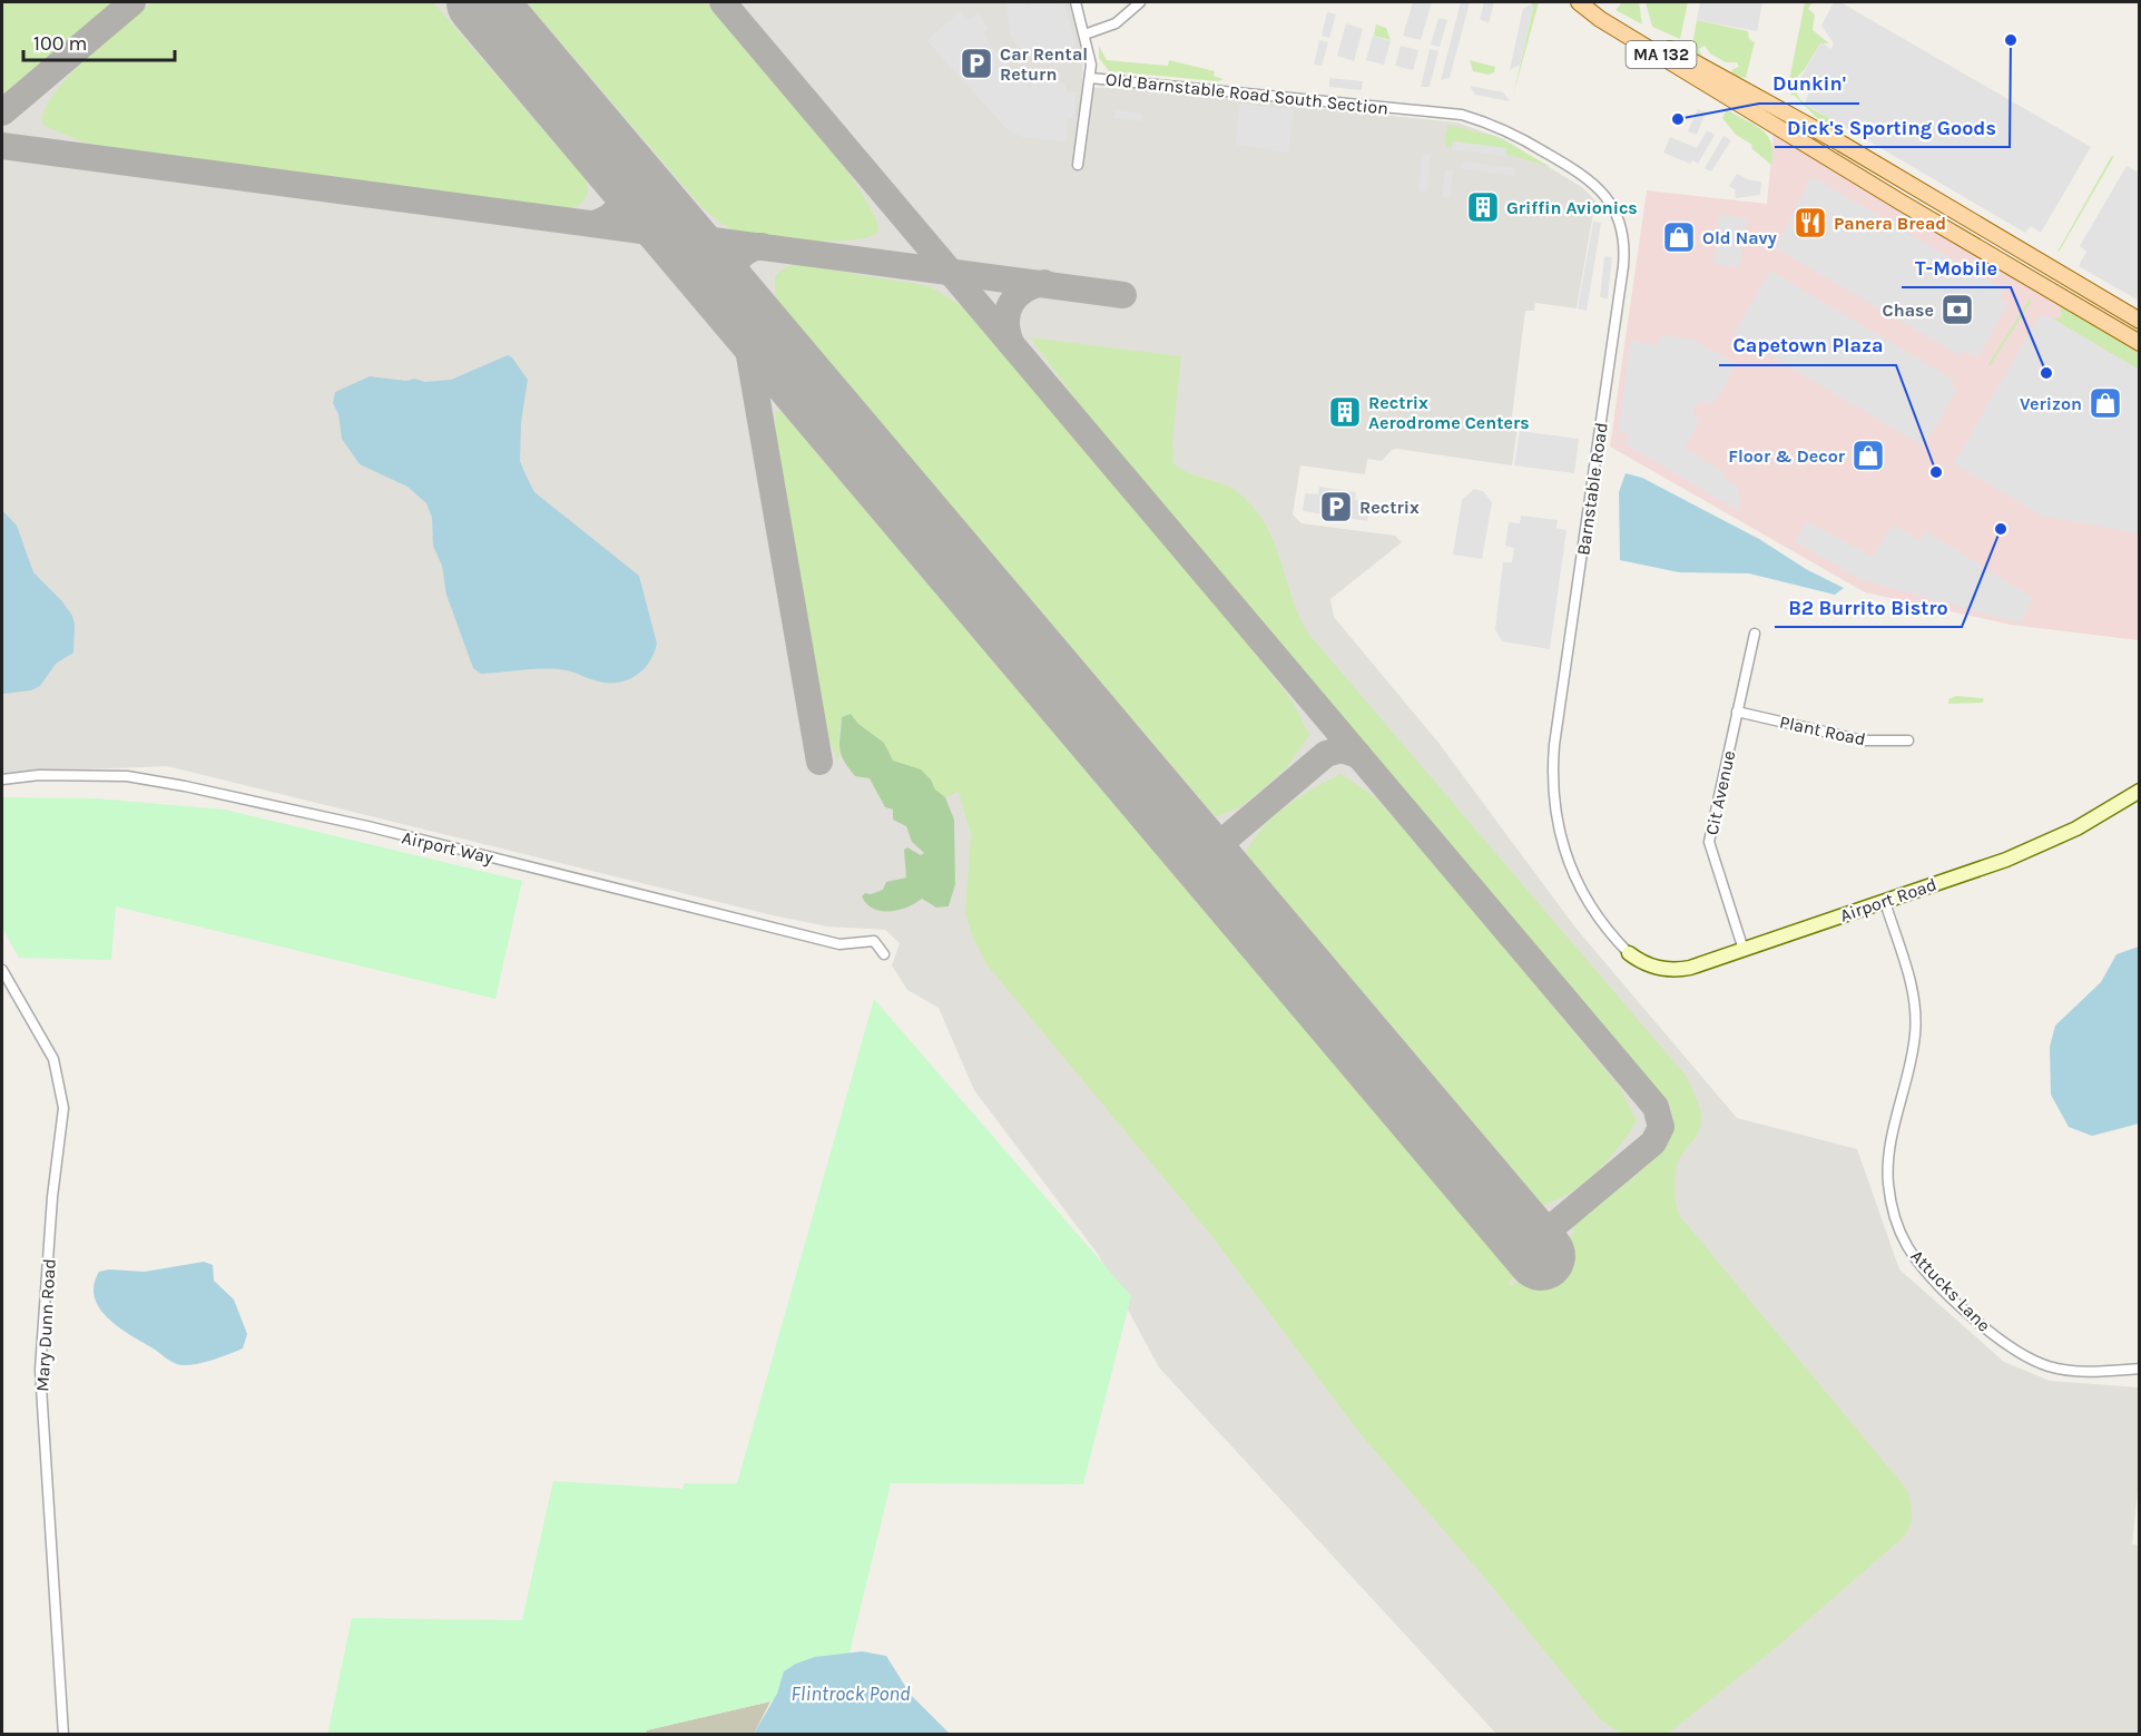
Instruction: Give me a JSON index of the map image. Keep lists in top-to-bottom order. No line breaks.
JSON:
{"streets":{"main road":["MA 132"],"street":["Old Barnstable Road South Section","Barnstable Road","Plant Road","Cit Avenue","Airport Way","Airport Road","Attucks Lane","Mary Dunn Road"]},"crossings":[["Old Barnstable Road South Section","Barnstable Road"],["Barnstable Road","Airport Road"],["Plant Road","Cit Avenue"],["Cit Avenue","Airport Road"],["Airport Road","Attucks Lane"]],"water":["Flintrock Pond"],"places":{"other":["Dick's Sporting Goods","Dunkin'","T-Mobile","Capetown Plaza","B2 Burrito Bistro"],"parking":["Car Rental Return","Rectrix"],"building":["Griffin Avionics","Rectrix Aerodrome Centers"],"restaurant":["Panera Bread"],"shop":["Old Navy","Verizon","Floor & Decor"],"bank":["Chase"]},"scale_bar":"100 m"}
